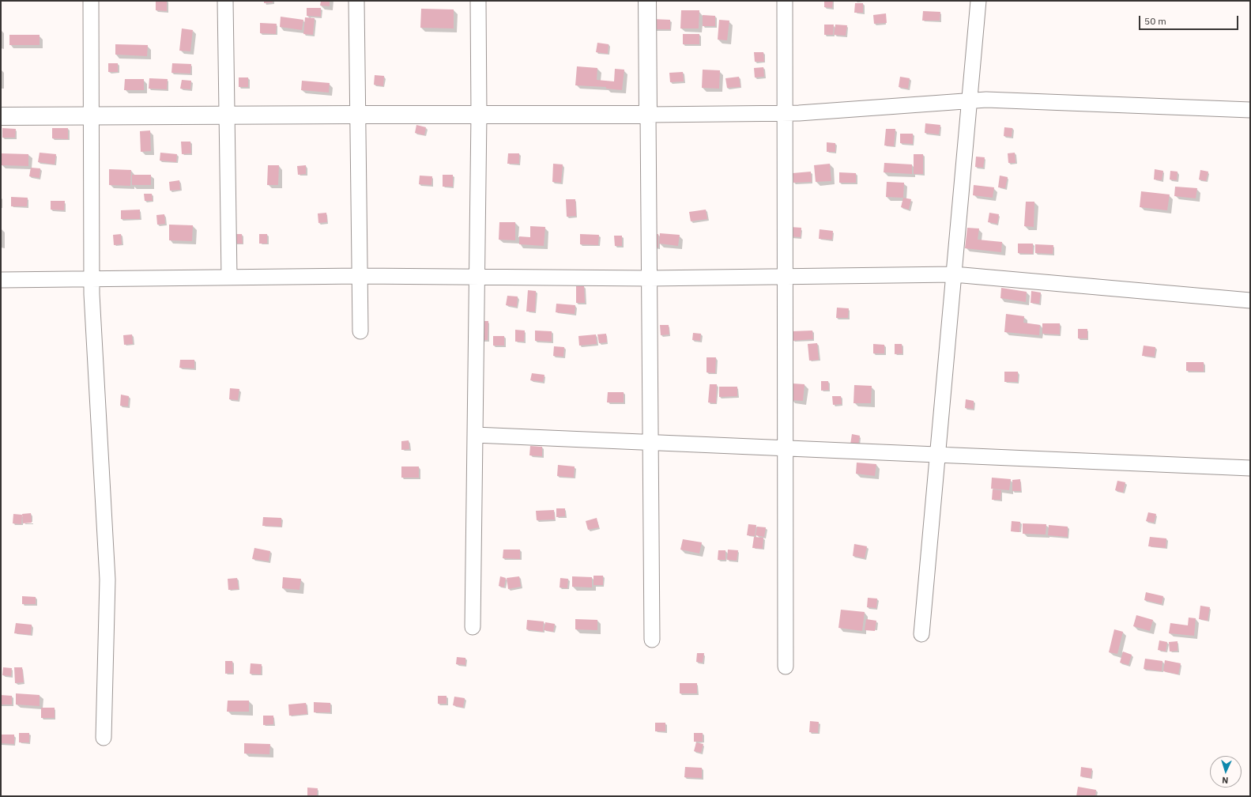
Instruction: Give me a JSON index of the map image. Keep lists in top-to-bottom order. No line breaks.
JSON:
{"scale_bar":"50 m","north":"bottom"}
